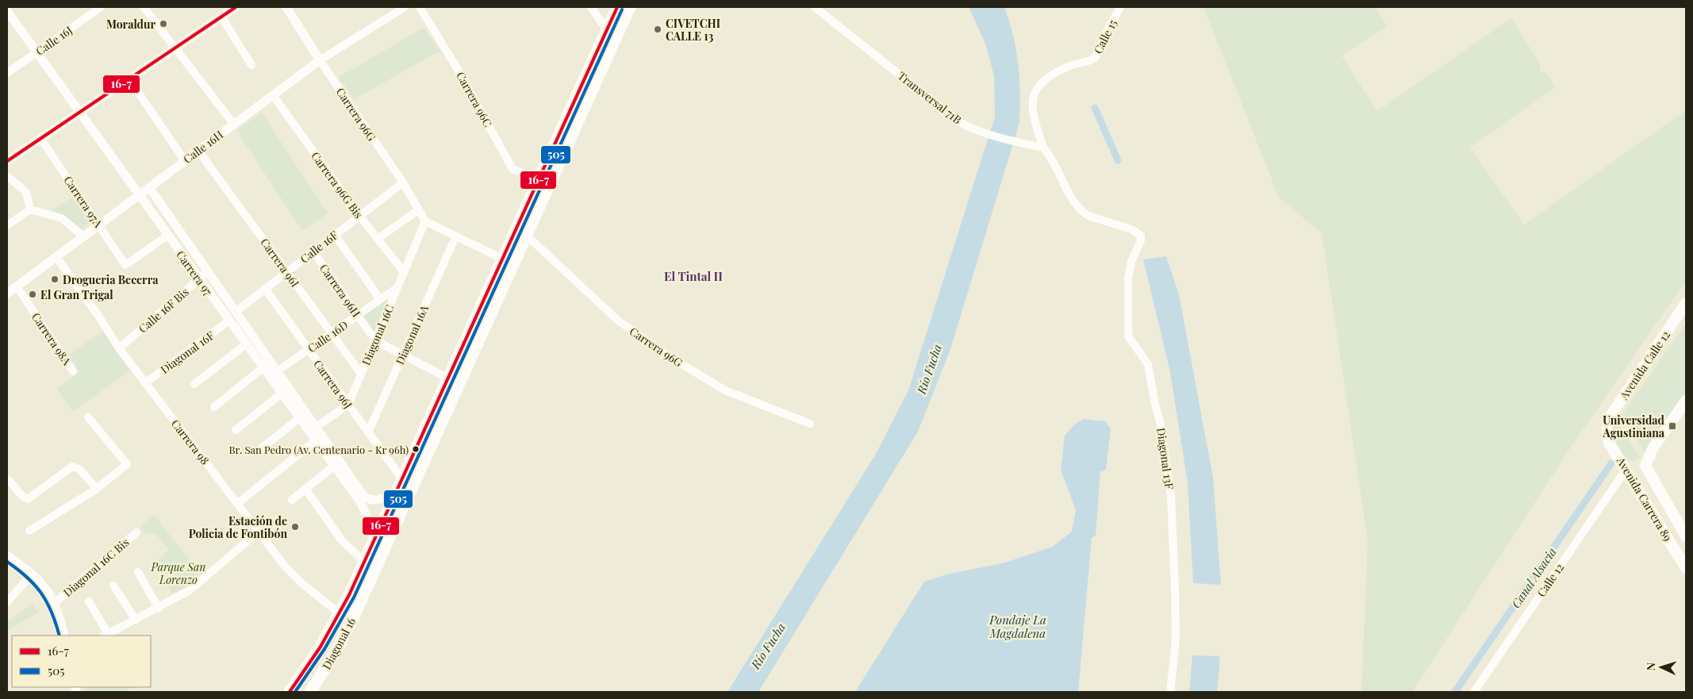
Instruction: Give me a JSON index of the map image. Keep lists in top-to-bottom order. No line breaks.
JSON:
{"streets":{"main road":["Avenida Calle 12","Avenida Carrera 89","Diagonal 16"],"street":["Calle 15","Calle 16J","Transversal 71B","Carrera 96C","Carrera 96G","Calle 16H","Carrera 96G Bis","Carrera 97A","Calle 16F","Carrera 96I","Carrera 97","Carrera 96H","Calle 16F Bis","Diagonal 16C","Diagonal 16A","Calle 16D","Carrera 98A","Diagonal 16F","Carrera 96J","Carrera 98","Diagonal 13F","Diagonal 16C Bis","Calle 12"]},"crossings":[["Calle 15","Transversal 71B"],["Calle 15","Diagonal 13F"],["Calle 16J","Carrera 97"],["Transversal 71B","Diagonal 13F"],["Carrera 96C","Diagonal 16"],["Carrera 96G","Calle 16H"],["Carrera 96G","Calle 16F"],["Carrera 96G","Diagonal 16C"],["Carrera 96G","Diagonal 16"],["Calle 16H","Carrera 96G Bis"],["Calle 16H","Carrera 97A"],["Calle 16H","Carrera 96I"],["Calle 16H","Carrera 97"],["Calle 16H","Carrera 98A"],["Calle 16H","Carrera 98"],["Carrera 96G Bis","Calle 16F"],["Carrera 96G Bis","Diagonal 16C"],["Carrera 97A","Carrera 97"],["Calle 16F","Carrera 96I"],["Calle 16F","Carrera 97"],["Calle 16F","Carrera 96H"],["Calle 16F","Carrera 96J"],["Carrera 96I","Diagonal 16C"],["Carrera 96I","Calle 16D"],["Carrera 97","Calle 16F Bis"],["Carrera 97","Calle 16D"],["Carrera 97","Diagonal 16F"],["Carrera 97","Diagonal 16"],["Carrera 96H","Diagonal 16C"],["Carrera 96H","Diagonal 16A"],["Carrera 96H","Calle 16D"],["Carrera 96H","Diagonal 16"],["Calle 16F Bis","Carrera 98"],["Diagonal 16C","Calle 16D"],["Diagonal 16C","Carrera 96J"],["Diagonal 16A","Carrera 96J"],["Calle 16D","Carrera 96J"],["Diagonal 16F","Carrera 98"],["Avenida Calle 12","Avenida Carrera 89"],["Carrera 96J","Diagonal 16"],["Carrera 98","Diagonal 16"],["Avenida Carrera 89","Calle 12"]],"districts":["El Tintal II"],"water":["Río Fucha","Canal Alsacia","Pondaje La Magdalena"],"parks":["Parque San Lorenzo"],"places":{"other":["Moraldur","CIVETCHI CALLE 13","Drogueria Becerra","El Gran Trigal","Br. San Pedro (Av. Centenario - Kr 96h)","Estación de Policia de Fontibón"],"transit":["Universidad Agustiniana"]},"lines":["transit line 16-7","transit line 505"],"legend":["16-7","505"],"north":"left"}
